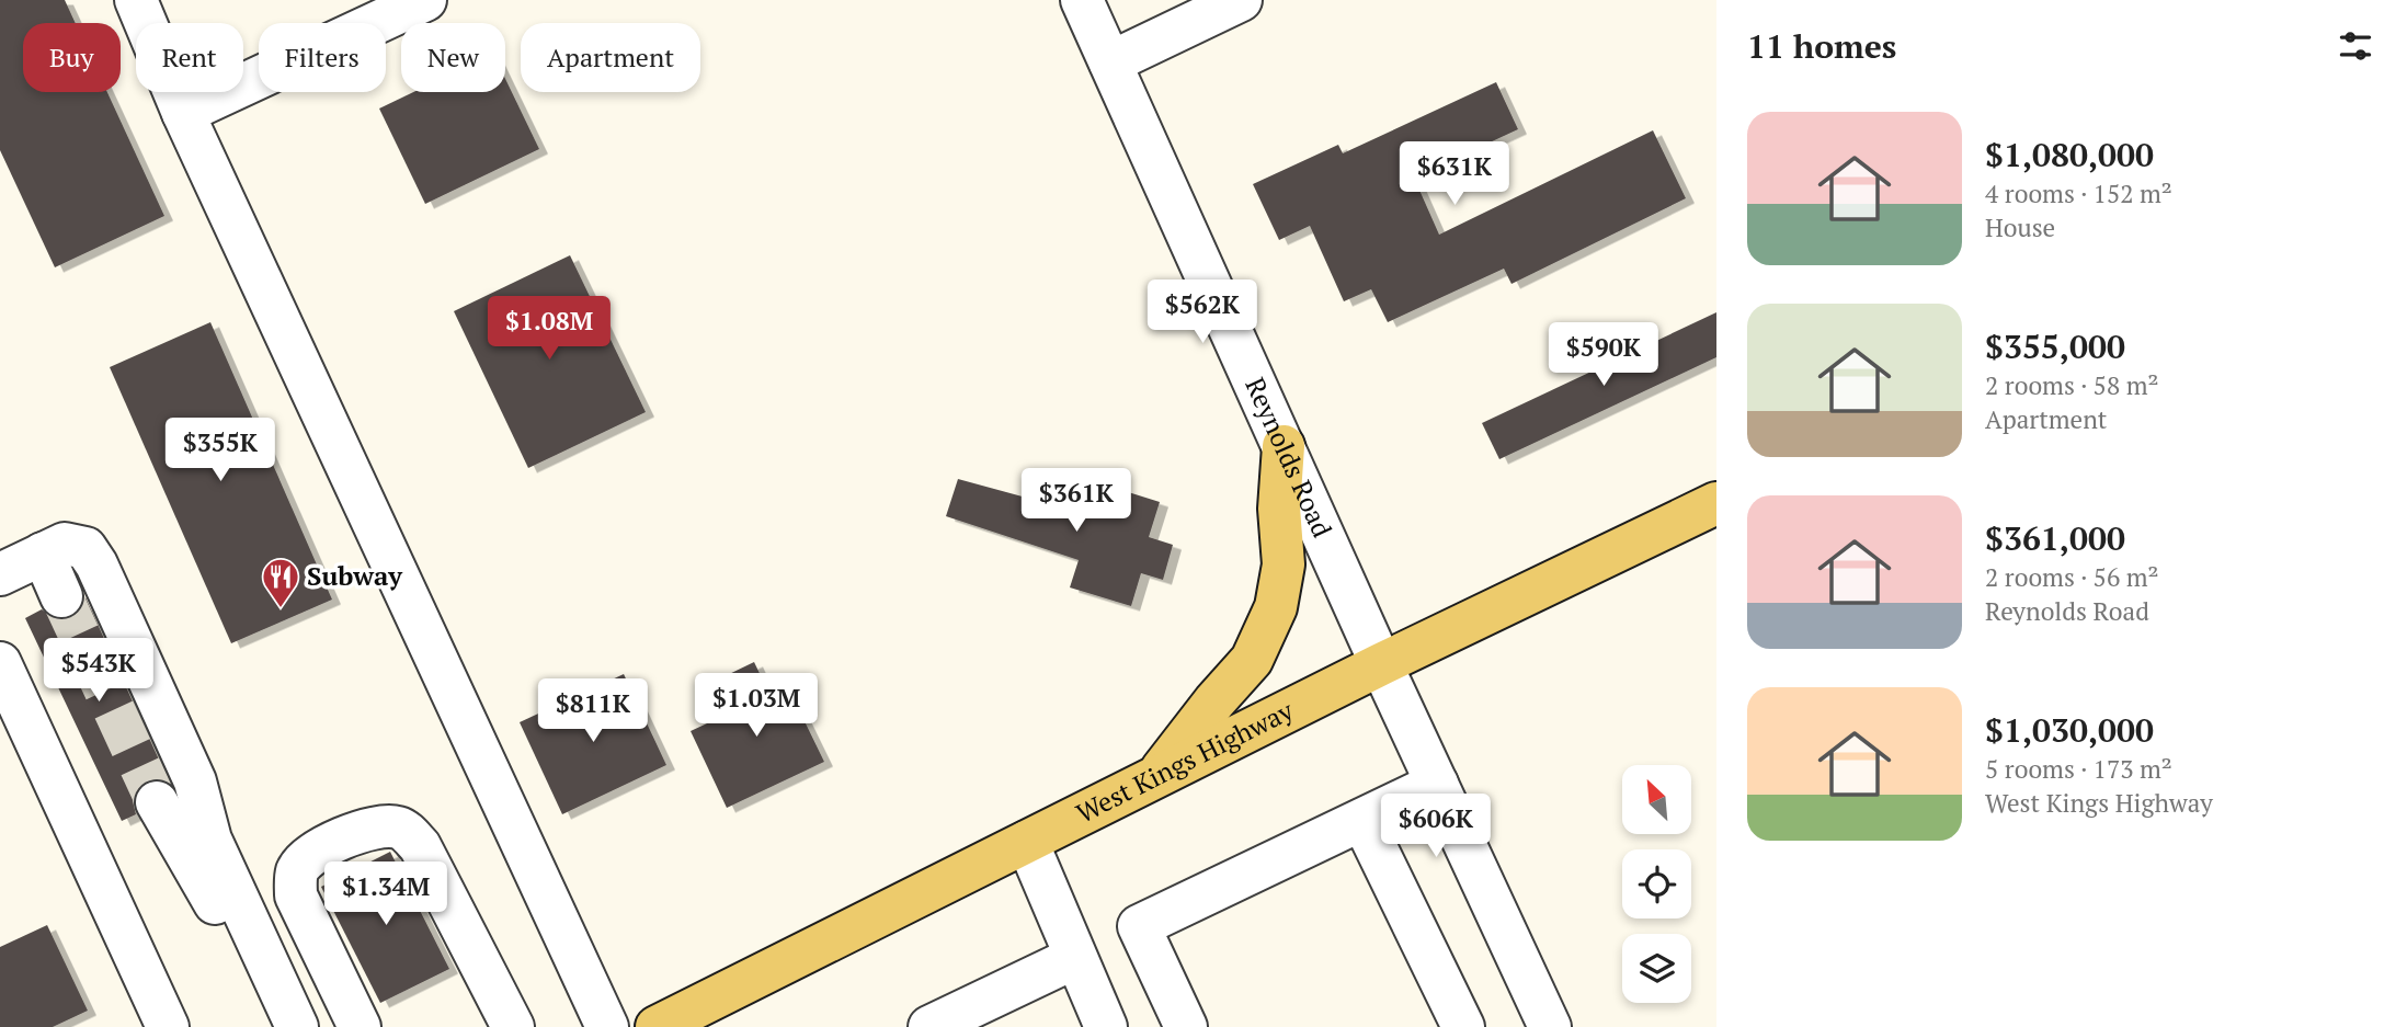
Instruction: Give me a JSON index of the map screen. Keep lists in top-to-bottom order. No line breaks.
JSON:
{"streets":{"main road":["West Kings Highway"],"street":["Reynolds Road"]},"crossings":[["Reynolds Road","West Kings Highway"]],"places":{"restaurant":["Subway"]},"north":"top left","page":{"heading":"11 homes","chip":["Buy","Rent","Filters","New","Apartment"],"list":[{"name":"$1,080,000","note":"4 rooms · 152 m² · House"},{"name":"$355,000","note":"2 rooms · 58 m² · Apartment"},{"name":"$361,000","note":"2 rooms · 56 m² · Reynolds Road"},{"name":"$1,030,000","note":"5 rooms · 173 m² · West Kings Highway"}],"price":["$631K","$562K","$1.08M","$590K","$355K","$361K","$543K","$1.03M","$811K","$606K","$1.34M"]}}
